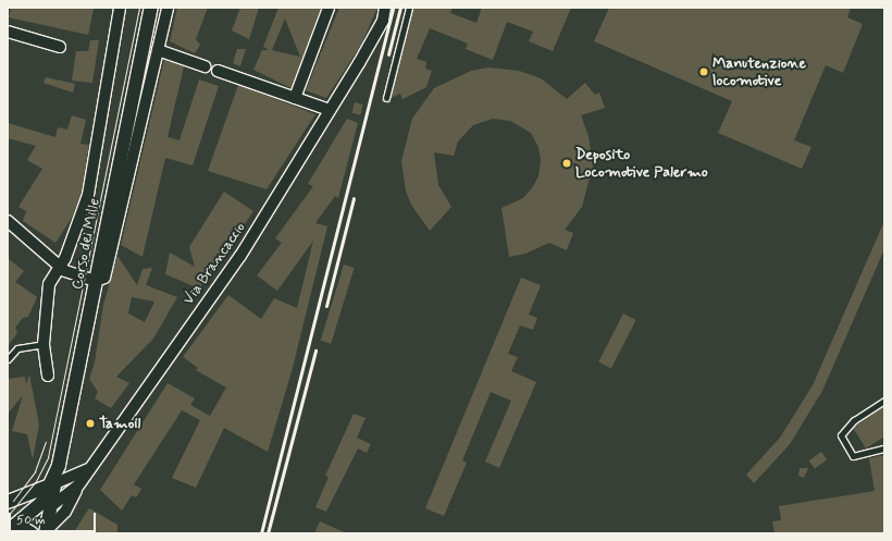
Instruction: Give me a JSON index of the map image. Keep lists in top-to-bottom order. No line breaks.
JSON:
{"streets":{"street":["Corso dei Mille","Via Brancaccio"]},"places":["Manutenzione locomotive","Deposito Locomotive Palermo","Tamoil"],"scale_bar":"50 m"}
